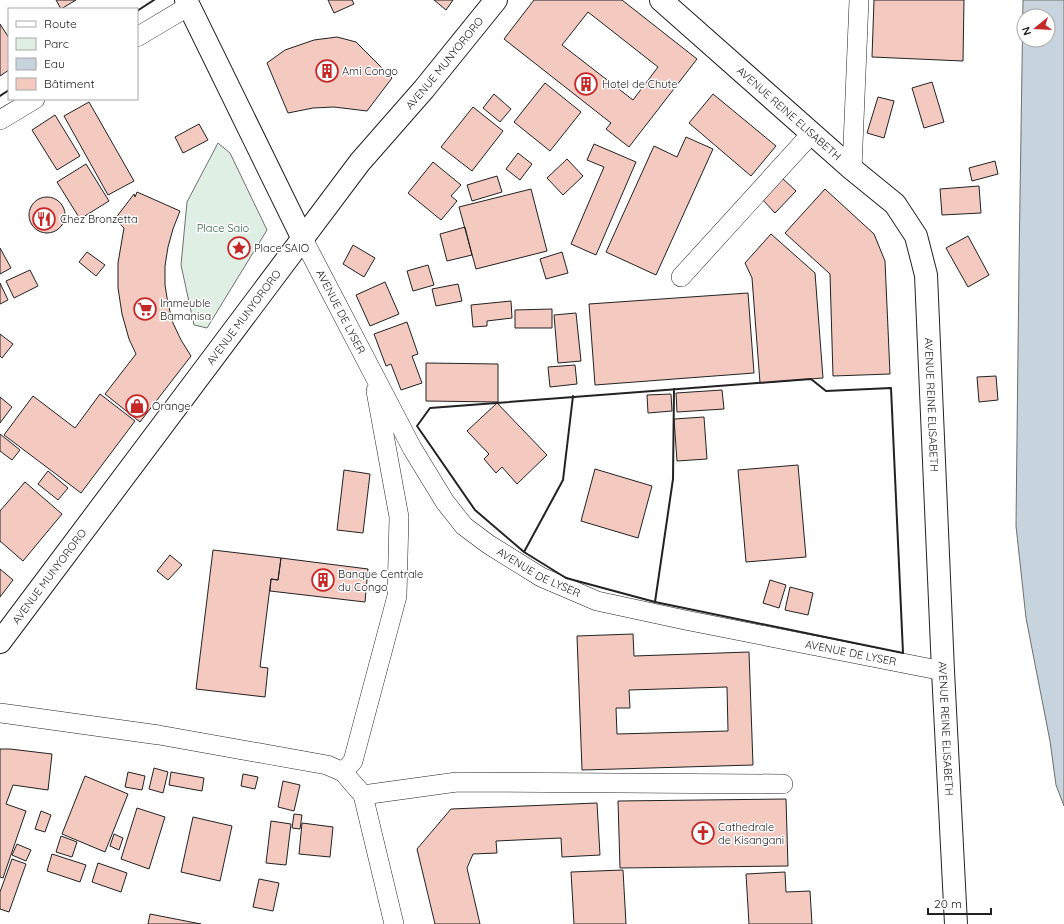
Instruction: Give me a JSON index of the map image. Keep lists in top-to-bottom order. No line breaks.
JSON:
{"streets":{"main road":["AVENUE MUNYORORO","AVENUE REINE ELISABETH"],"street":["AVENUE DE LYSER"]},"crossings":[["AVENUE MUNYORORO","AVENUE DE LYSER"],["AVENUE REINE ELISABETH","AVENUE DE LYSER"]],"parks":["Place Saio"],"places":{"building":["Ami Congo","Hotel de Chute","Banque Centrale du Congo"],"restaurant":["Chez Bronzetta"],"place":["Place SAIO"],"supermarket":["Immeuble Bamanisa"],"shop":["Orange"],"church":["Cathedrale de Kisangani"]},"legend":["Route","Parc","Eau","Bâtiment"],"scale_bar":"20 m","north":"left"}
